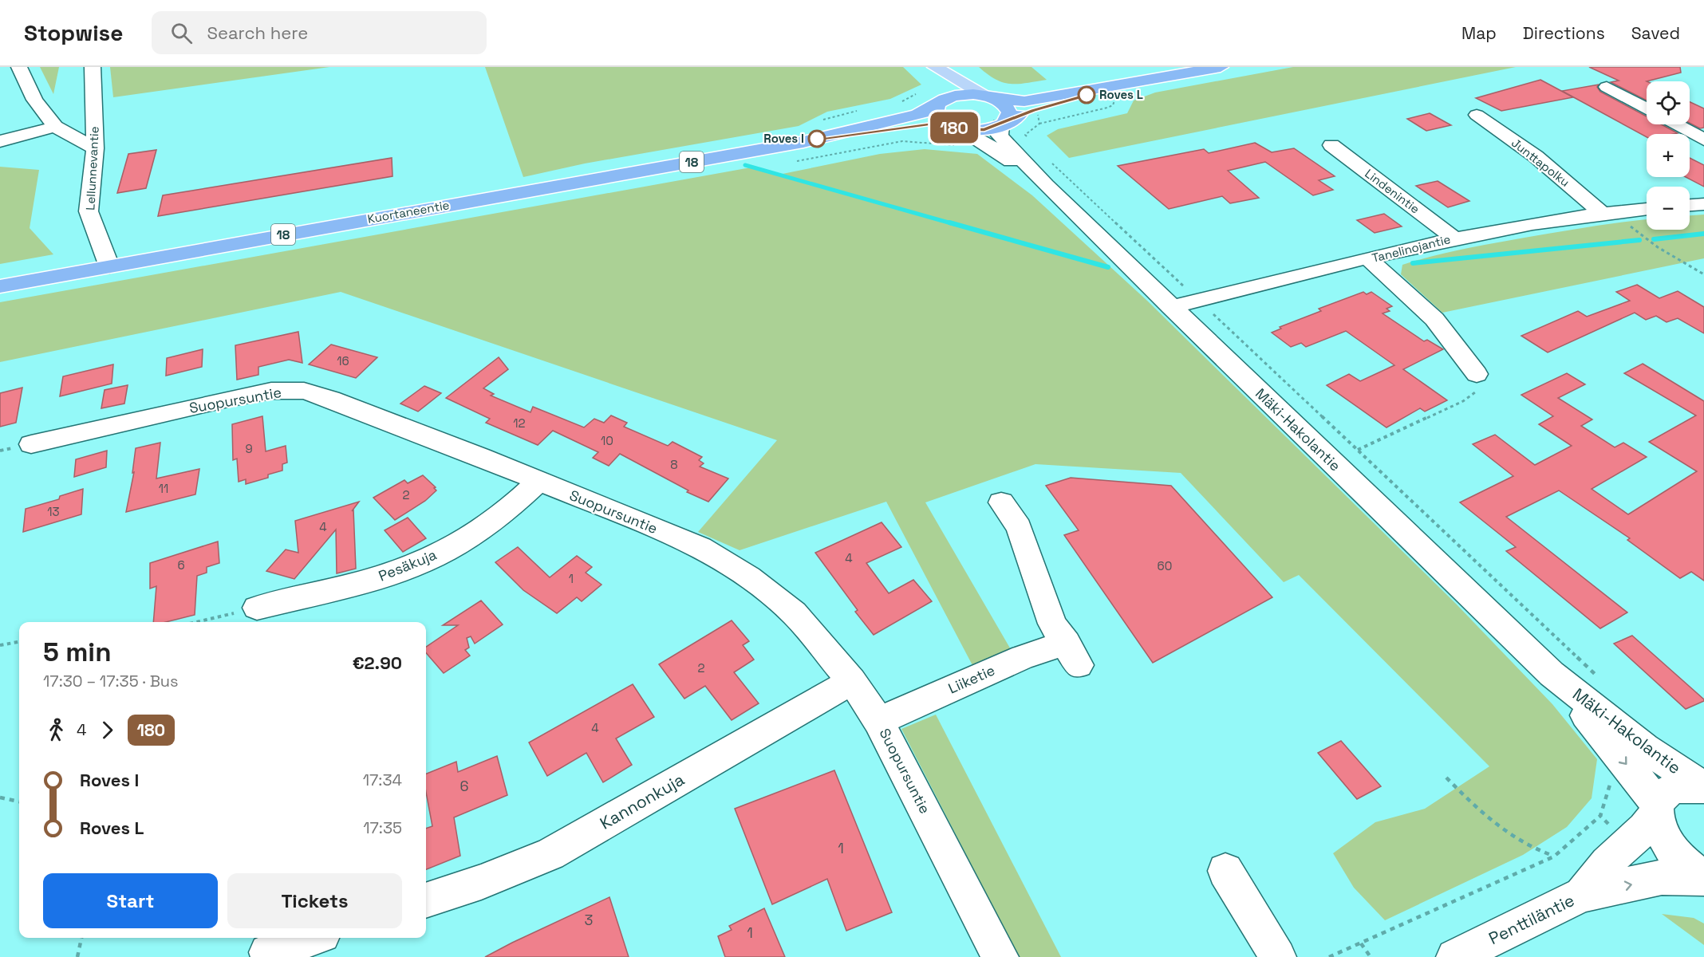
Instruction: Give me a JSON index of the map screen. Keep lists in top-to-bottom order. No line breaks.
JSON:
{"streets":{"highway":["18","Kuortaneentie"],"street":["Junttapolku","Lellunnevantie","Lindenintie","Tanelinojantie","Suopursuntie","Mäki-Hakolantie","Pesäkuja","Liiketie","Kannonkuja","Penttiläntie"]},"crossings":[["18","Kuortaneentie"],["18","Mäki-Hakolantie"],["Junttapolku","Tanelinojantie"],["Lellunnevantie","Kuortaneentie"],["Lindenintie","Tanelinojantie"],["Kuortaneentie","Mäki-Hakolantie"],["Tanelinojantie","Mäki-Hakolantie"],["Suopursuntie","Pesäkuja"],["Suopursuntie","Liiketie"],["Suopursuntie","Kannonkuja"],["Mäki-Hakolantie","Penttiläntie"]],"places":["Roves L","Roves I"],"lines":["bus line 180"],"house_numbers":["16","12","10","9","8","11","2","13","4","4","6","60","1","2","4","6","1","3","1"],"page":{"header":"Stopwise","search":"Search here","nav":["Map","Directions","Saved"],"on_map":"180","map_buttons":["+","−"],"heading":["5 min","17:30 – 17:35 · Bus","€2.90"],"legs":["4","180"],"list":[{"name":"Roves I","value":"17:34"},{"name":"Roves L","value":"17:35"}],"buttons":["Start","Tickets"]}}
